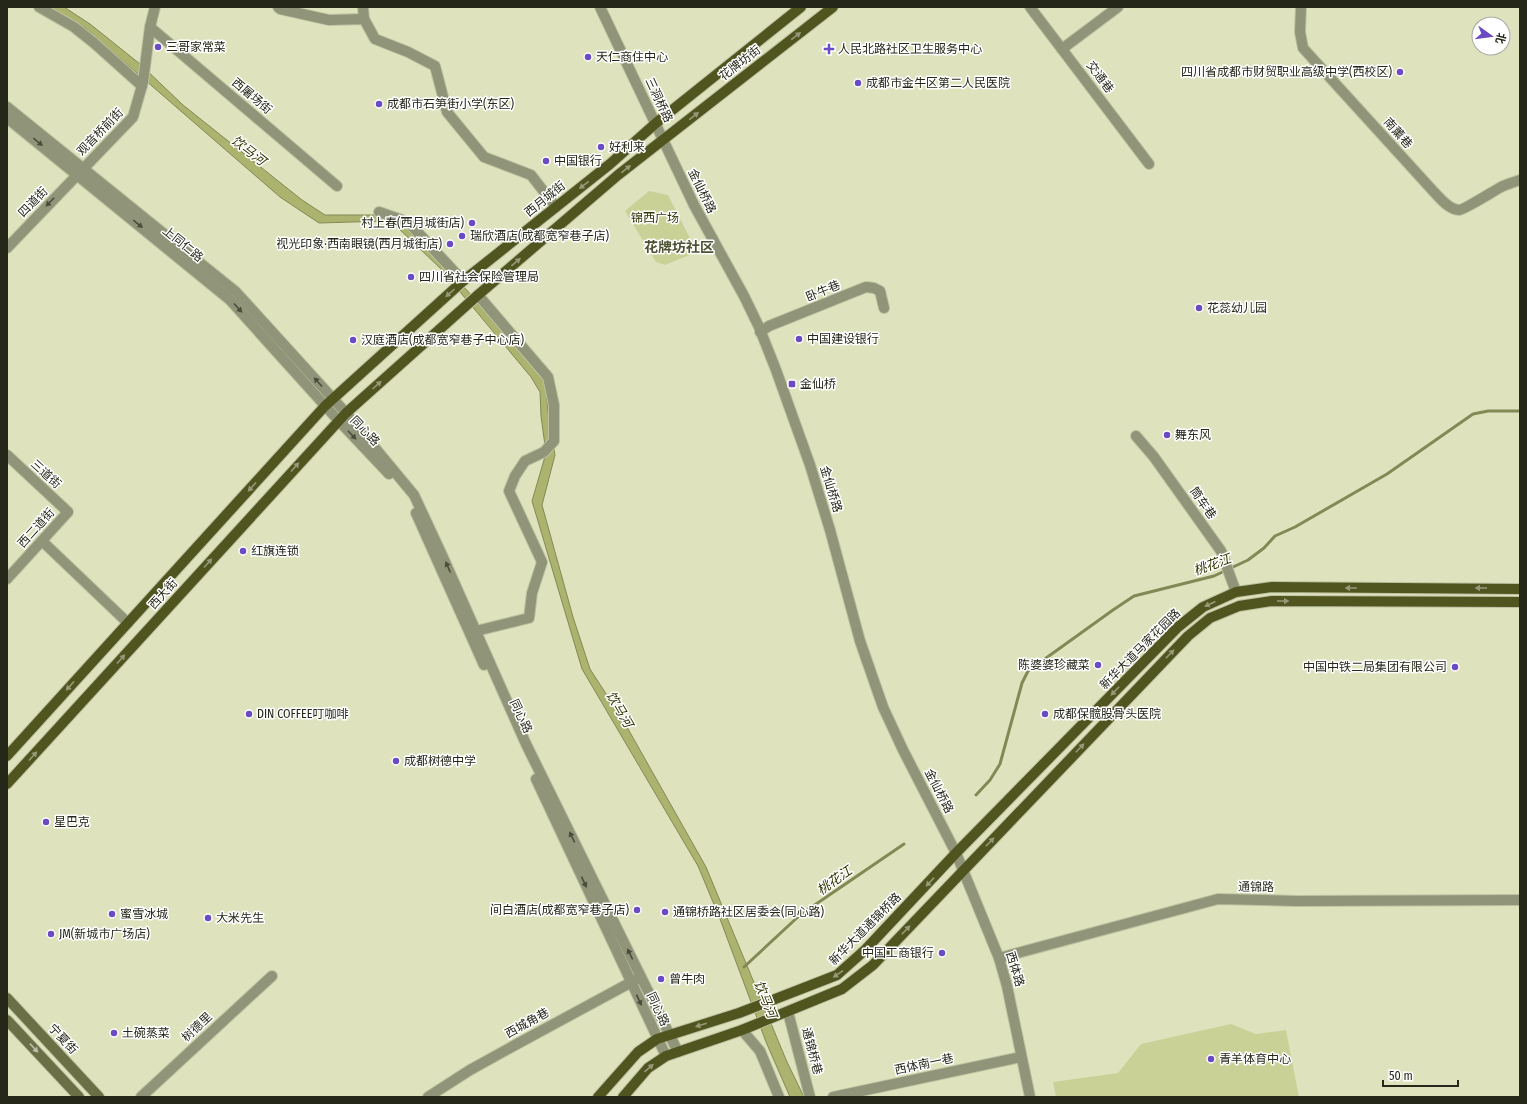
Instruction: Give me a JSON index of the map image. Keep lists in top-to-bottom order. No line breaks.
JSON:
{"streets":{"main road":["花牌坊街","西月城街","西大街","新华大道马家花园路","新华大道通锦桥路","宁夏街"],"street":["交通巷","西屠场街","三洞桥路","观音桥前街","南薰巷","金仙桥路","四道街","上同仁路","卧牛巷","同心路","三道街","筒车巷","西二道街","通锦路","西体路","西城角巷","树德里","通锦桥巷","西体南一巷"]},"crossings":[["花牌坊街","三洞桥路"],["花牌坊街","金仙桥路"],["花牌坊街","西月城街"],["西屠场街","观音桥前街"],["三洞桥路","金仙桥路"],["三洞桥路","西月城街"],["观音桥前街","四道街"],["观音桥前街","上同仁路"],["金仙桥路","卧牛巷"],["金仙桥路","新华大道马家花园路"],["金仙桥路","新华大道通锦桥路"],["金仙桥路","西体路"],["西月城街","上同仁路"],["西月城街","同心路"],["西月城街","西大街"],["四道街","上同仁路"],["上同仁路","同心路"],["上同仁路","西大街"],["同心路","西大街"],["同心路","西城角巷"],["三道街","西二道街"],["筒车巷","新华大道马家花园路"],["新华大道马家花园路","新华大道通锦桥路"],["新华大道马家花园路","西体路"],["通锦路","西体路"],["新华大道通锦桥路","西体路"],["西体路","西体南一巷"]],"one_way":["四道街"],"districts":["花牌坊社区"],"water":["饮马河","桃花江"],"parks":["锦西广场"],"places":{"other":["三哥家常菜","天仁商住中心","四川省成都市财贸职业高级中学(西校区)","成都市金牛区第二人民医院","成都市石笋街小学(东区)","好利来","中国银行","村上春(西月城街店)","瑞欣酒店(成都宽窄巷子店)","视光印象·西南眼镜(西月城街店)","四川省社会保险管理局","花蕊幼儿园","中国建设银行","汉庭酒店(成都宽窄巷子中心店)","舞东风","红旗连锁","陈婆婆珍藏菜","中国中铁二局集团有限公司","DIN COFFEE叮咖啡","成都保髋股骨头医院","成都树德中学","星巴克","间白酒店(成都宽窄巷子店)","通锦桥路社区居委会(同心路)","蜜雪冰城","大米先生","JM(新城市广场店)","中国工商银行","曾牛肉","土碗蒸菜","青羊体育中心"],"health":["人民北路社区卫生服务中心"],"transit":["金仙桥"]},"scale_bar":"50 m","north":"right"}
